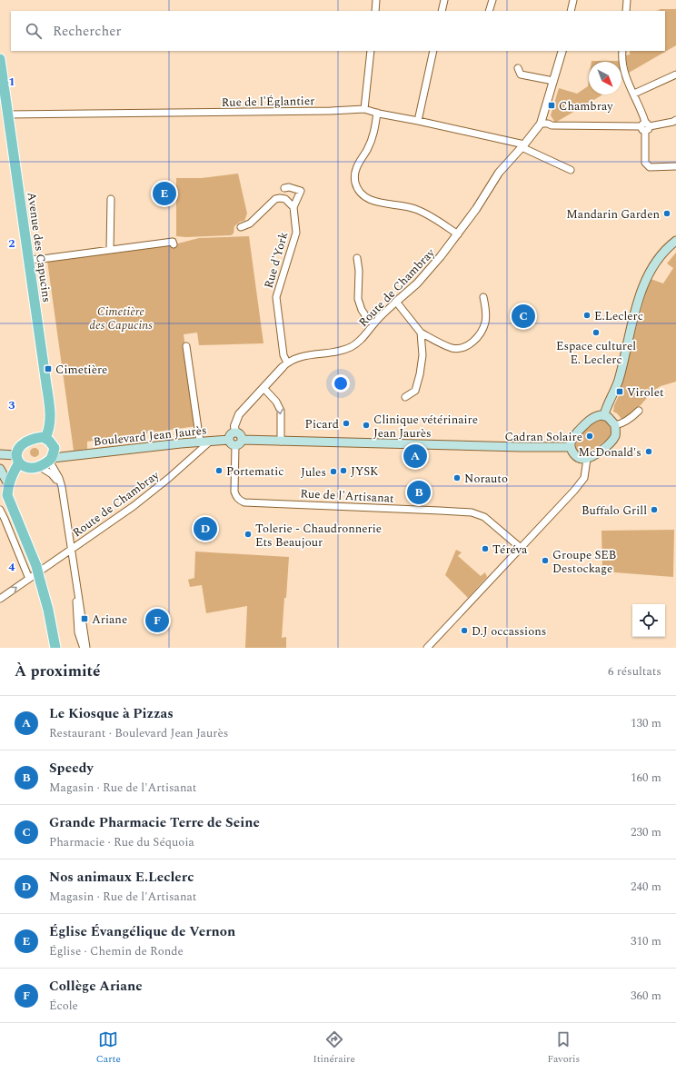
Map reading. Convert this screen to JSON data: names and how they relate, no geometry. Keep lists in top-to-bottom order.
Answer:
{
  "streets": {
    "main road": ["Avenue des Capucins", "Boulevard Jean Jaurès"],
    "street": [
      "Rue de l'Églantier",
      "Rue d'York",
      "Route de Chambray",
      "Rue de l'Artisanat"
    ]
  },
  "crossings": [
    ["Rue de l'Églantier", "Avenue des Capucins"],
    ["Rue de l'Églantier", "Route de Chambray"],
    ["Avenue des Capucins", "Boulevard Jean Jaurès"],
    ["Rue d'York", "Route de Chambray"],
    ["Route de Chambray", "Boulevard Jean Jaurès"],
    ["Route de Chambray", "Rue de l'Artisanat"],
    ["Boulevard Jean Jaurès", "Rue de l'Artisanat"]
  ],
  "parks": ["Cimetière des Capucins"],
  "places": {
    "transit": [
      "Chambray",
      "Cimetière",
      "Virolet",
      "Ariane"
    ],
    "other": [
      "Mandarin Garden",
      "E.Leclerc",
      "Espace culturel E. Leclerc",
      "Picard",
      "Clinique vétérinaire Jean Jaurès",
      "Cadran Solaire",
      "McDonald's",
      "Portematic",
      "JYSK",
      "Jules",
      "Norauto",
      "Buffalo Grill",
      "Tolerie - Chaudronnerie Ets Beaujour",
      "Téréva",
      "Groupe SEB Destockage",
      "D.J occassions"
    ]
  },
  "north": "bottom right",
  "page": {
    "search": "Rechercher",
    "pins": [
      "E",
      "C",
      "A",
      "B",
      "D",
      "F"
    ],
    "heading": ["À proximité", "6 résultats"],
    "list": [
      {
        "mark": "A",
        "name": "Le Kiosque à Pizzas",
        "note": "Restaurant · Boulevard Jean Jaurès",
        "value": "130 m"
      },
      {
        "mark": "B",
        "name": "Speedy",
        "note": "Magasin · Rue de l'Artisanat",
        "value": "160 m"
      },
      {
        "mark": "C",
        "name": "Grande Pharmacie Terre de Seine",
        "note": "Pharmacie · Rue du Séquoia",
        "value": "230 m"
      },
      {
        "mark": "D",
        "name": "Nos animaux E.Leclerc",
        "note": "Magasin · Rue de l'Artisanat",
        "value": "240 m"
      },
      {
        "mark": "E",
        "name": "Église Évangélique de Vernon",
        "note": "Église · Chemin de Ronde",
        "value": "310 m"
      },
      {
        "mark": "F",
        "name": "Collège Ariane",
        "note": "École",
        "value": "360 m"
      }
    ],
    "nav": ["Carte", "Itinéraire", "Favoris"]
  },
  "grid": {
    "rows": [
      "1",
      "2",
      "3",
      "4"
    ]
  }
}
